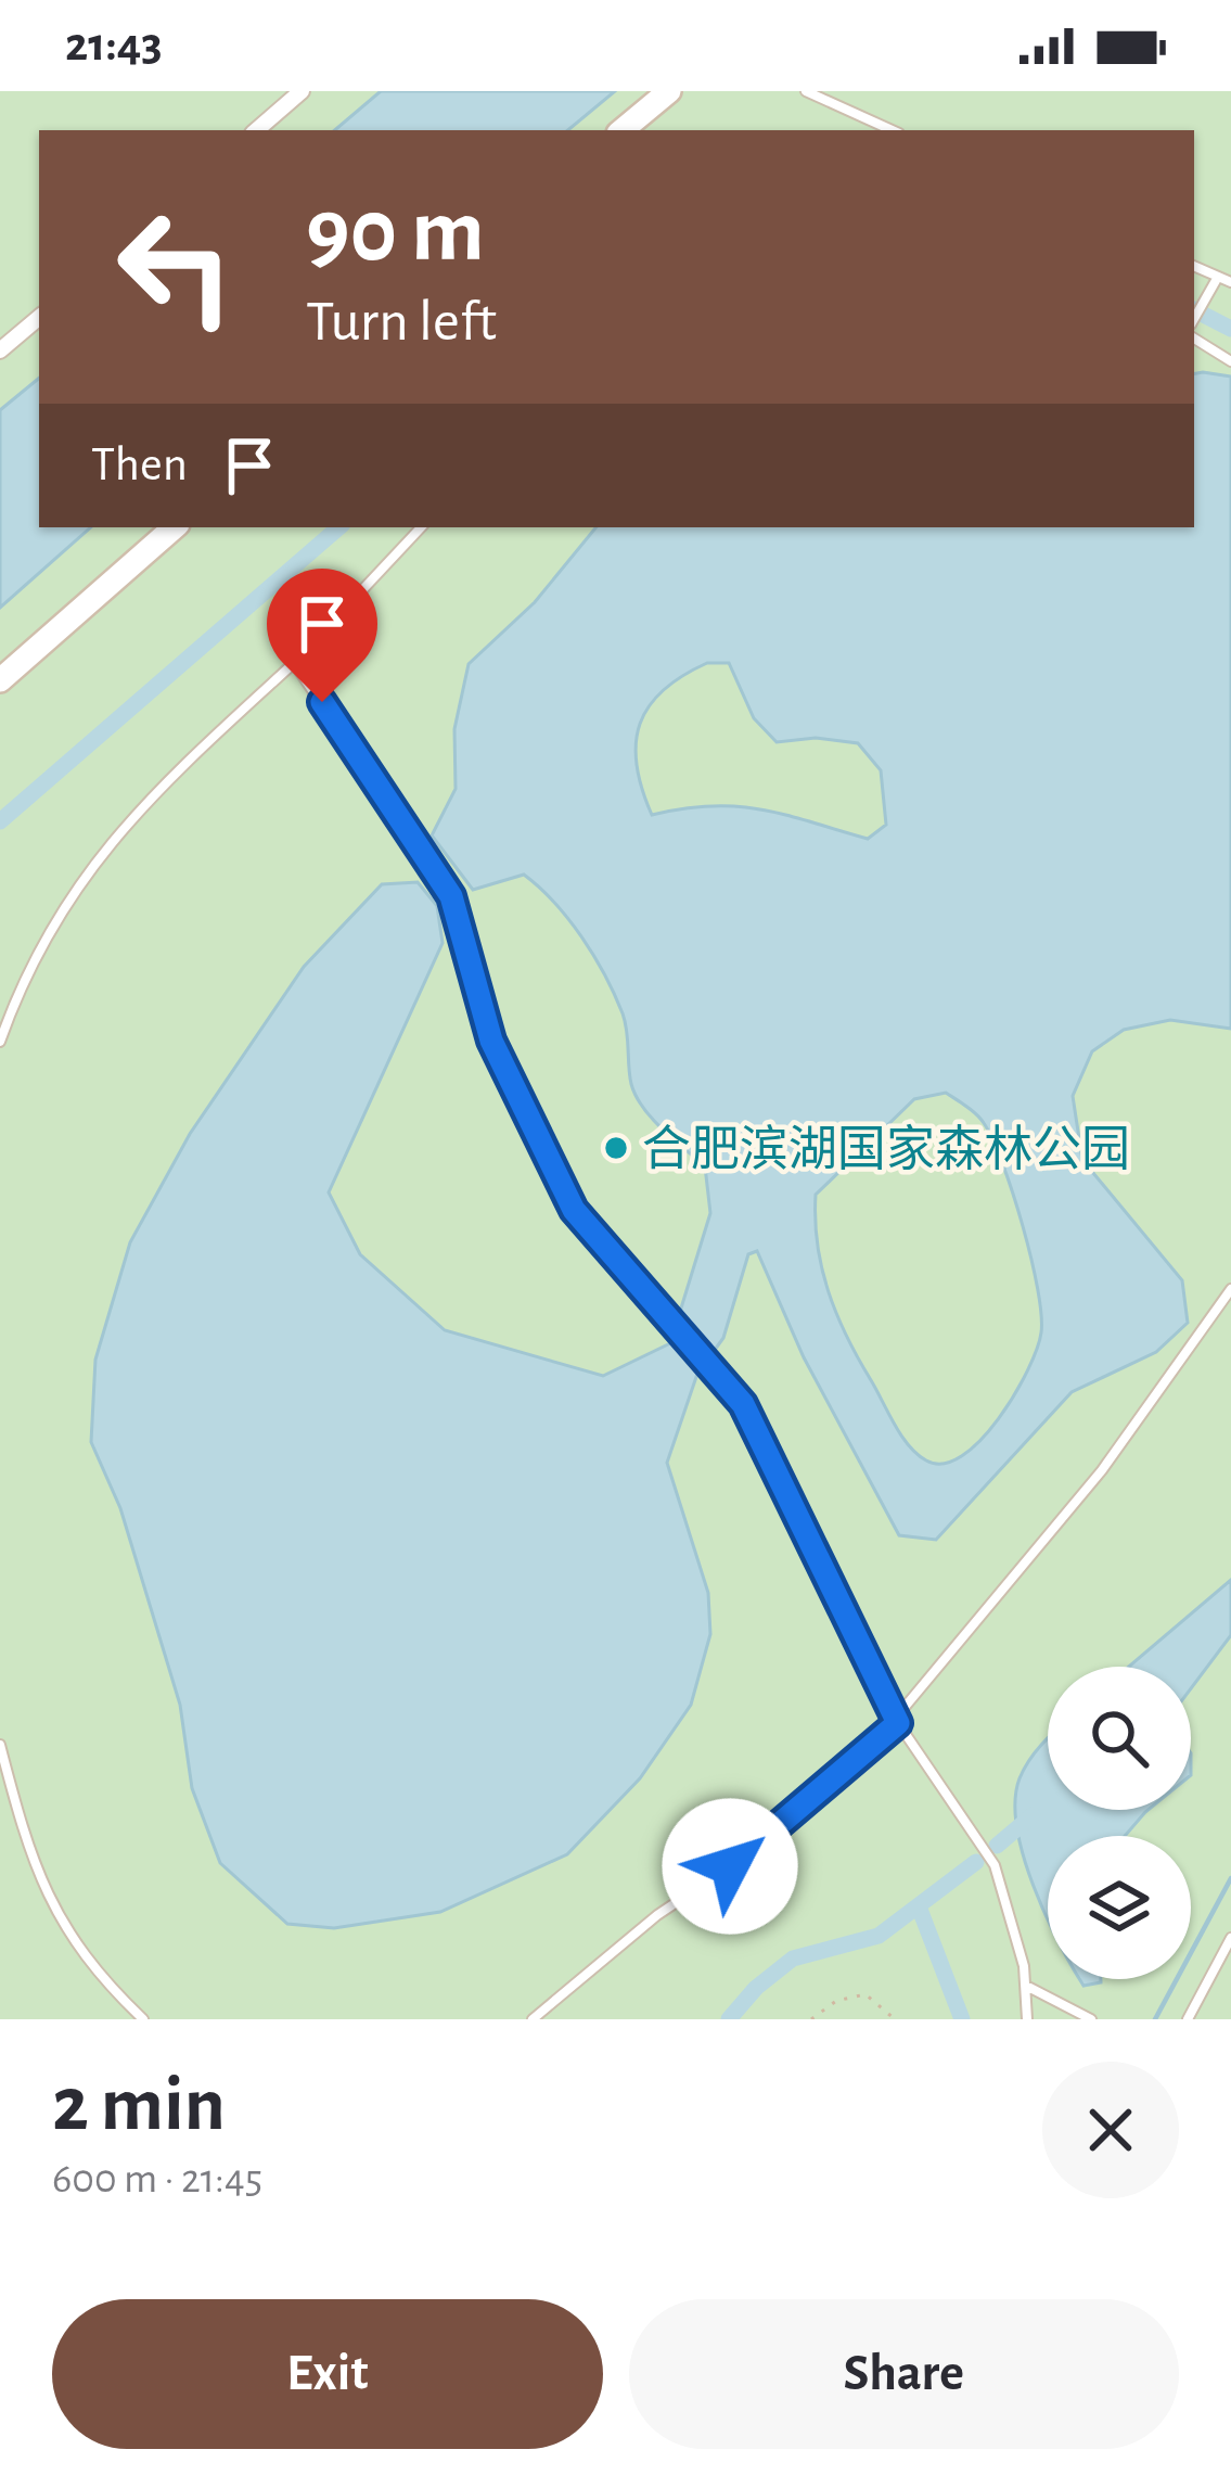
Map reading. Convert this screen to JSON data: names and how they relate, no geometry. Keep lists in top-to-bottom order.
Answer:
{
  "places": ["合肥滨湖国家森林公园"],
  "page": {
    "status": "21:43",
    "turn": ["90 m", "Turn left"],
    "then": "Then",
    "heading": ["2 min", "600 m · 21:45"],
    "buttons": ["Exit", "Share"]
  }
}
